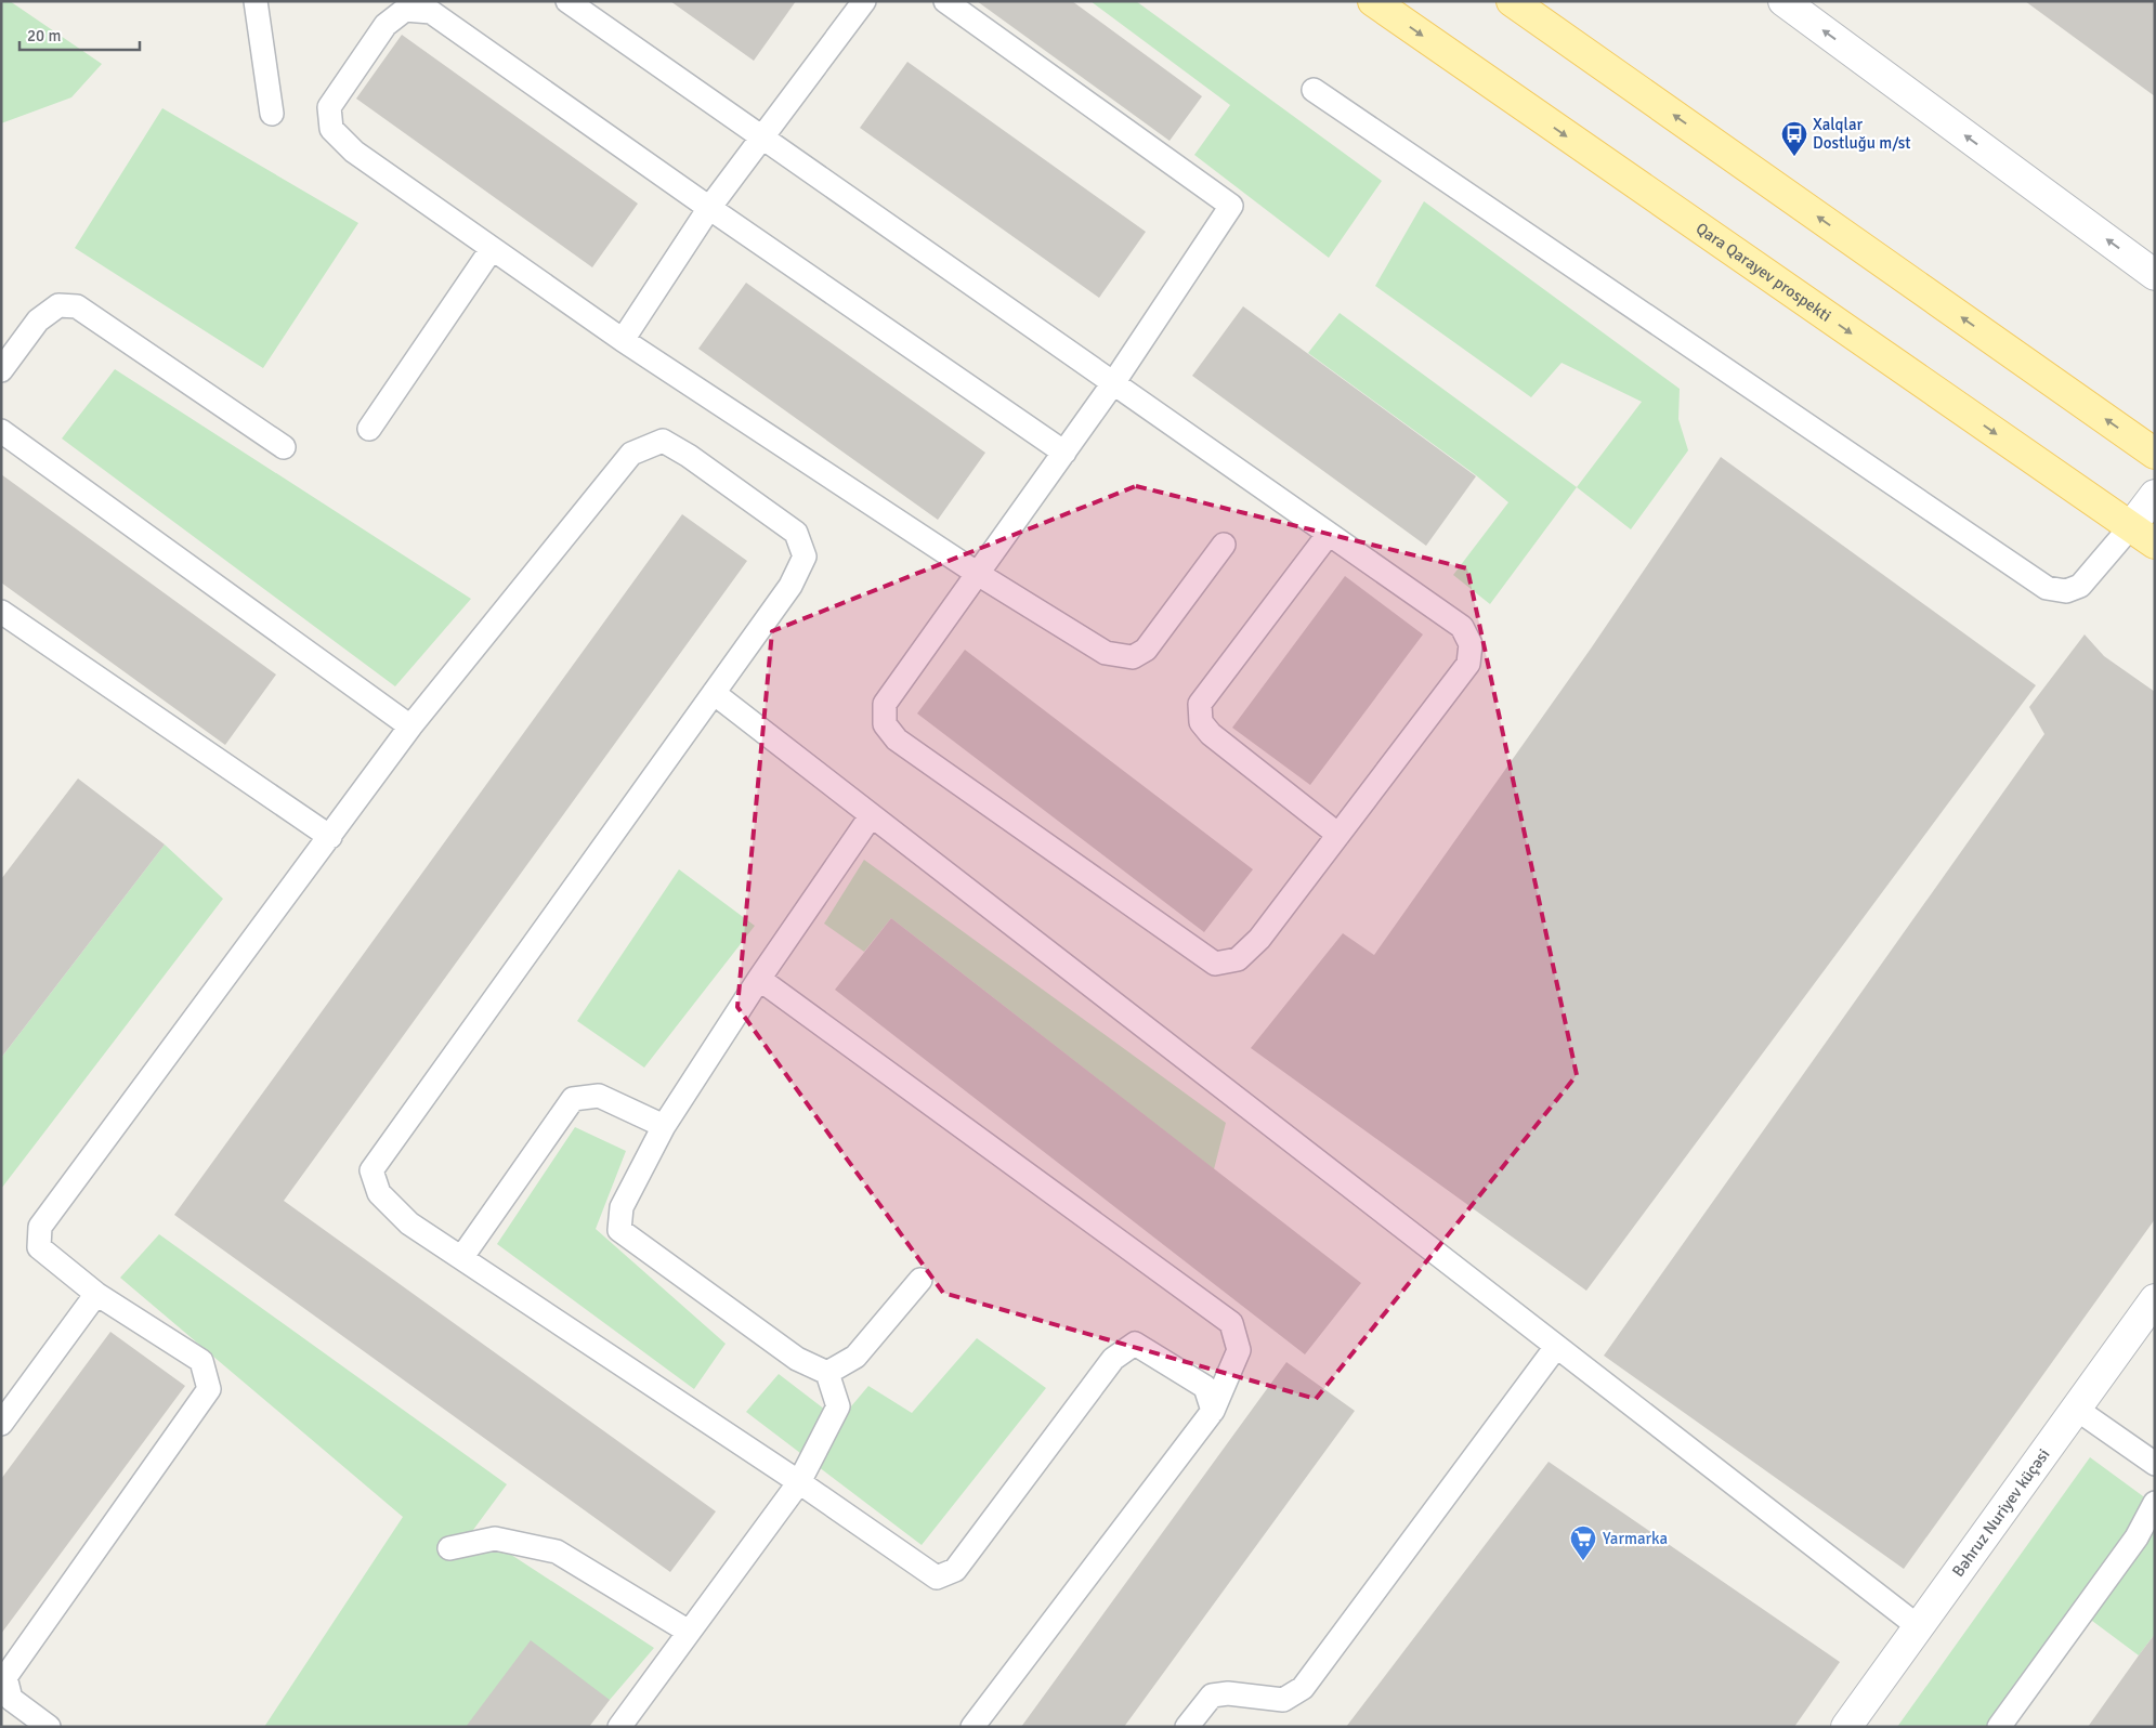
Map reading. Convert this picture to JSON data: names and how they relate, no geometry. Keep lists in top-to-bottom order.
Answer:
{
  "streets": {
    "main road": ["Qara Qarayev prospekti"],
    "street": ["Bəhruz Nuriyev küçəsi"]
  },
  "places": {
    "bus stop": ["Xalqlar Dostluğu m/st"],
    "supermarket": ["Yarmarka"]
  },
  "scale_bar": "20 m"
}
